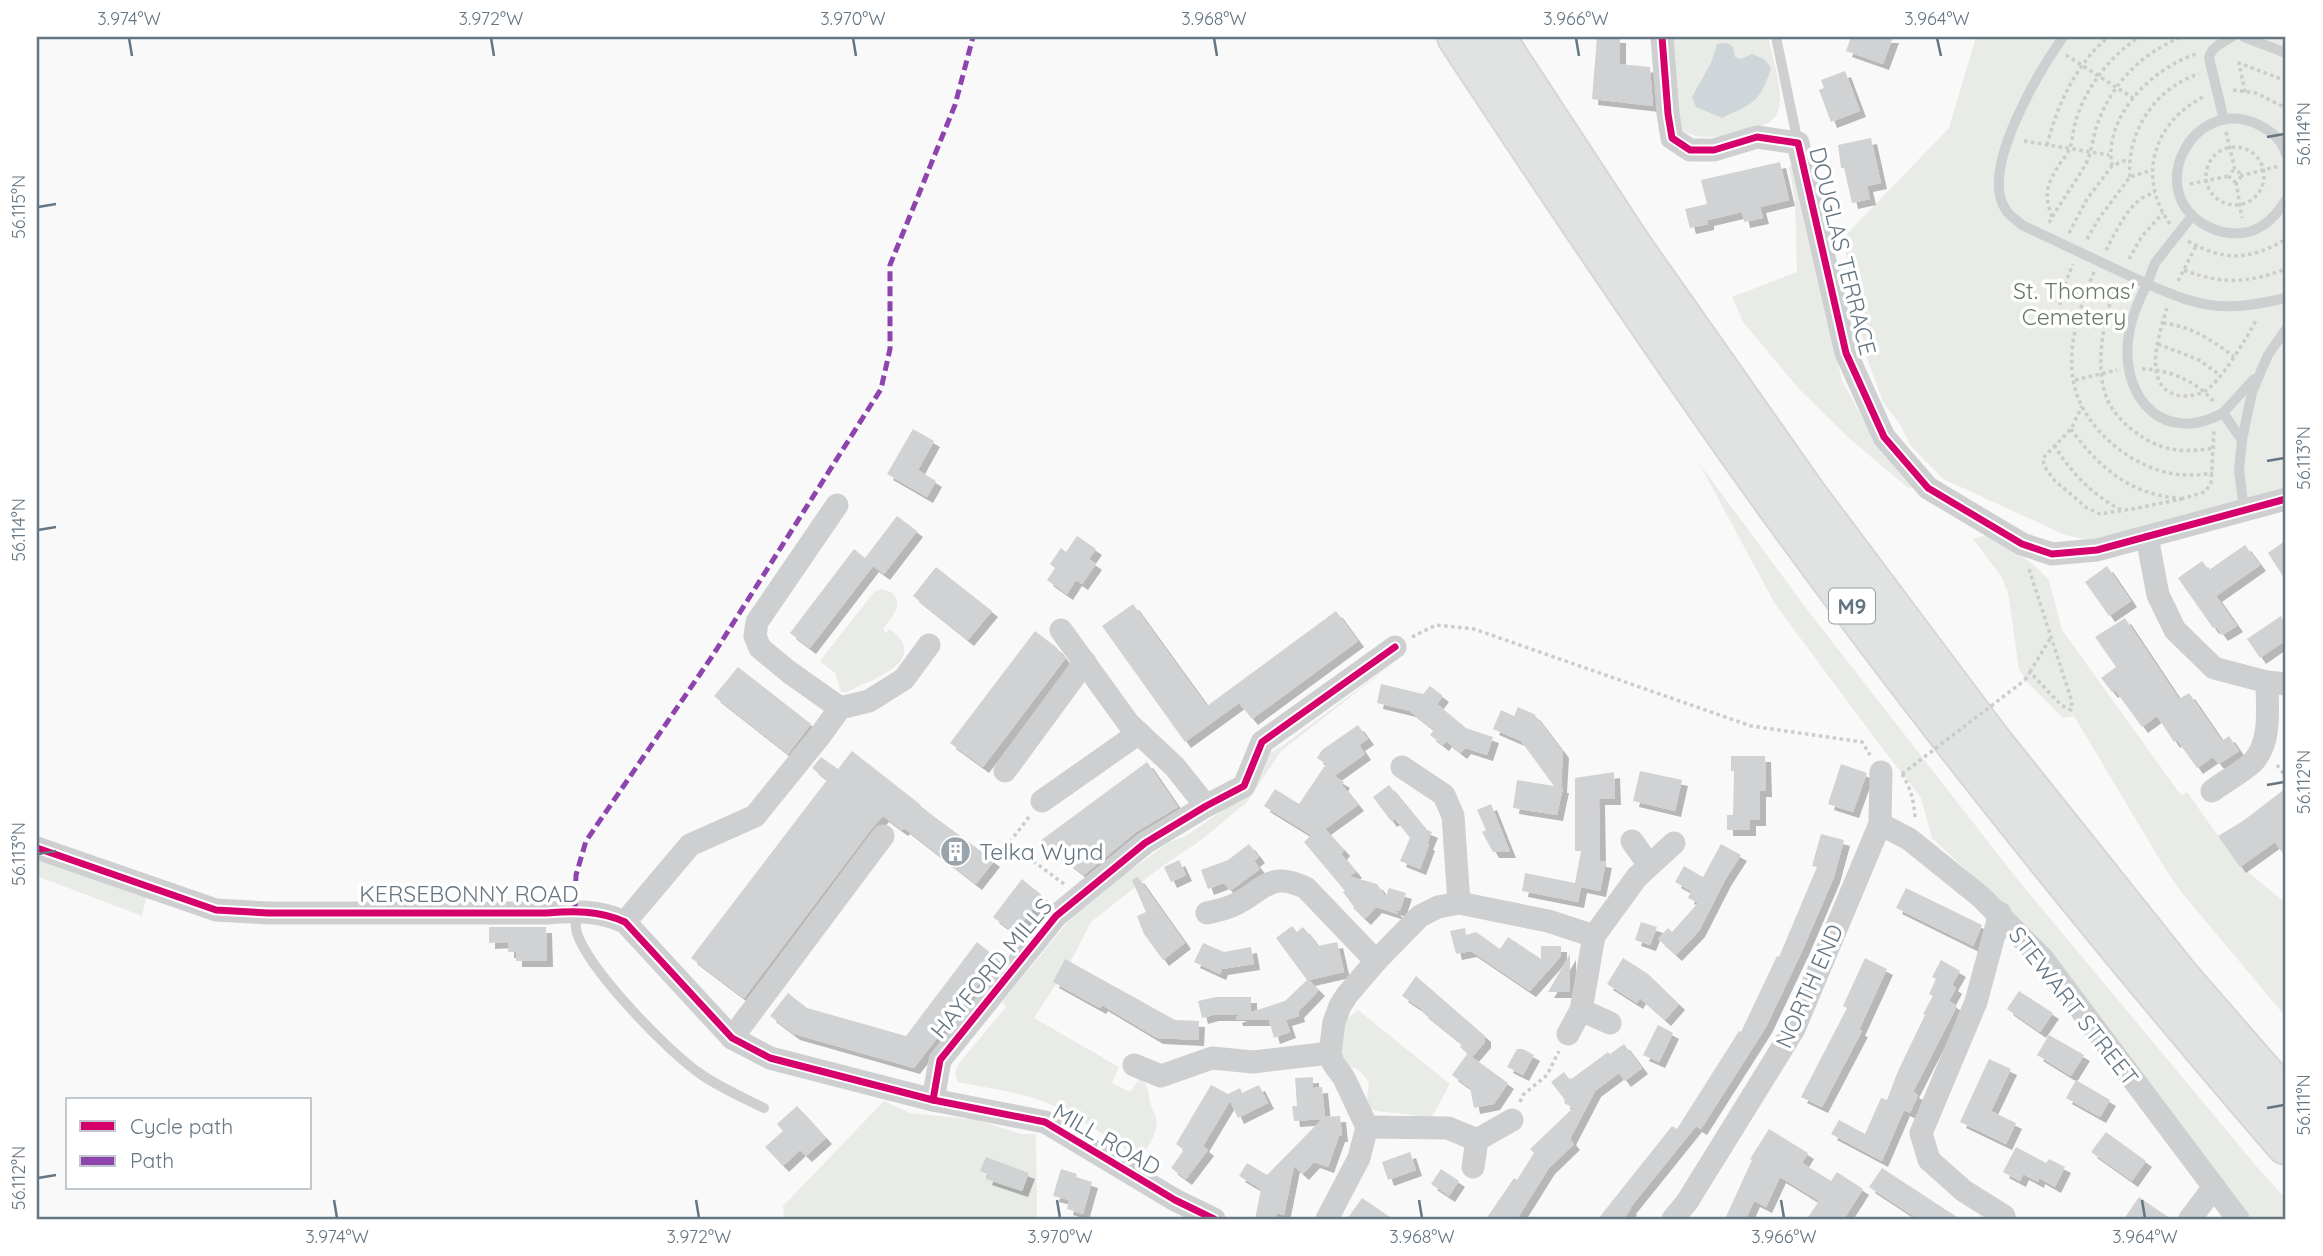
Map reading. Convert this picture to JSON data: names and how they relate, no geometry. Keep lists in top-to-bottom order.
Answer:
{
  "streets": {
    "highway": ["M9"],
    "street": [
      "DOUGLAS TERRACE",
      "KERSEBONNY ROAD",
      "HAYFORD MILLS",
      "NORTH END",
      "STEWART STREET",
      "MILL ROAD"
    ]
  },
  "crossings": [
    ["HAYFORD MILLS", "MILL ROAD"],
    ["NORTH END", "STEWART STREET"]
  ],
  "parks": ["St. Thomas' Cemetery"],
  "places": {
    "building": ["Telka Wynd"]
  },
  "legend": ["Cycle path", "Path"],
  "coordinates": [
    "3.974°W",
    "3.972°W",
    "3.970°W",
    "3.968°W",
    "3.966°W",
    "3.964°W",
    "56.114°N",
    "56.115°N",
    "56.113°N",
    "56.112°N",
    "56.111°N"
  ]
}
